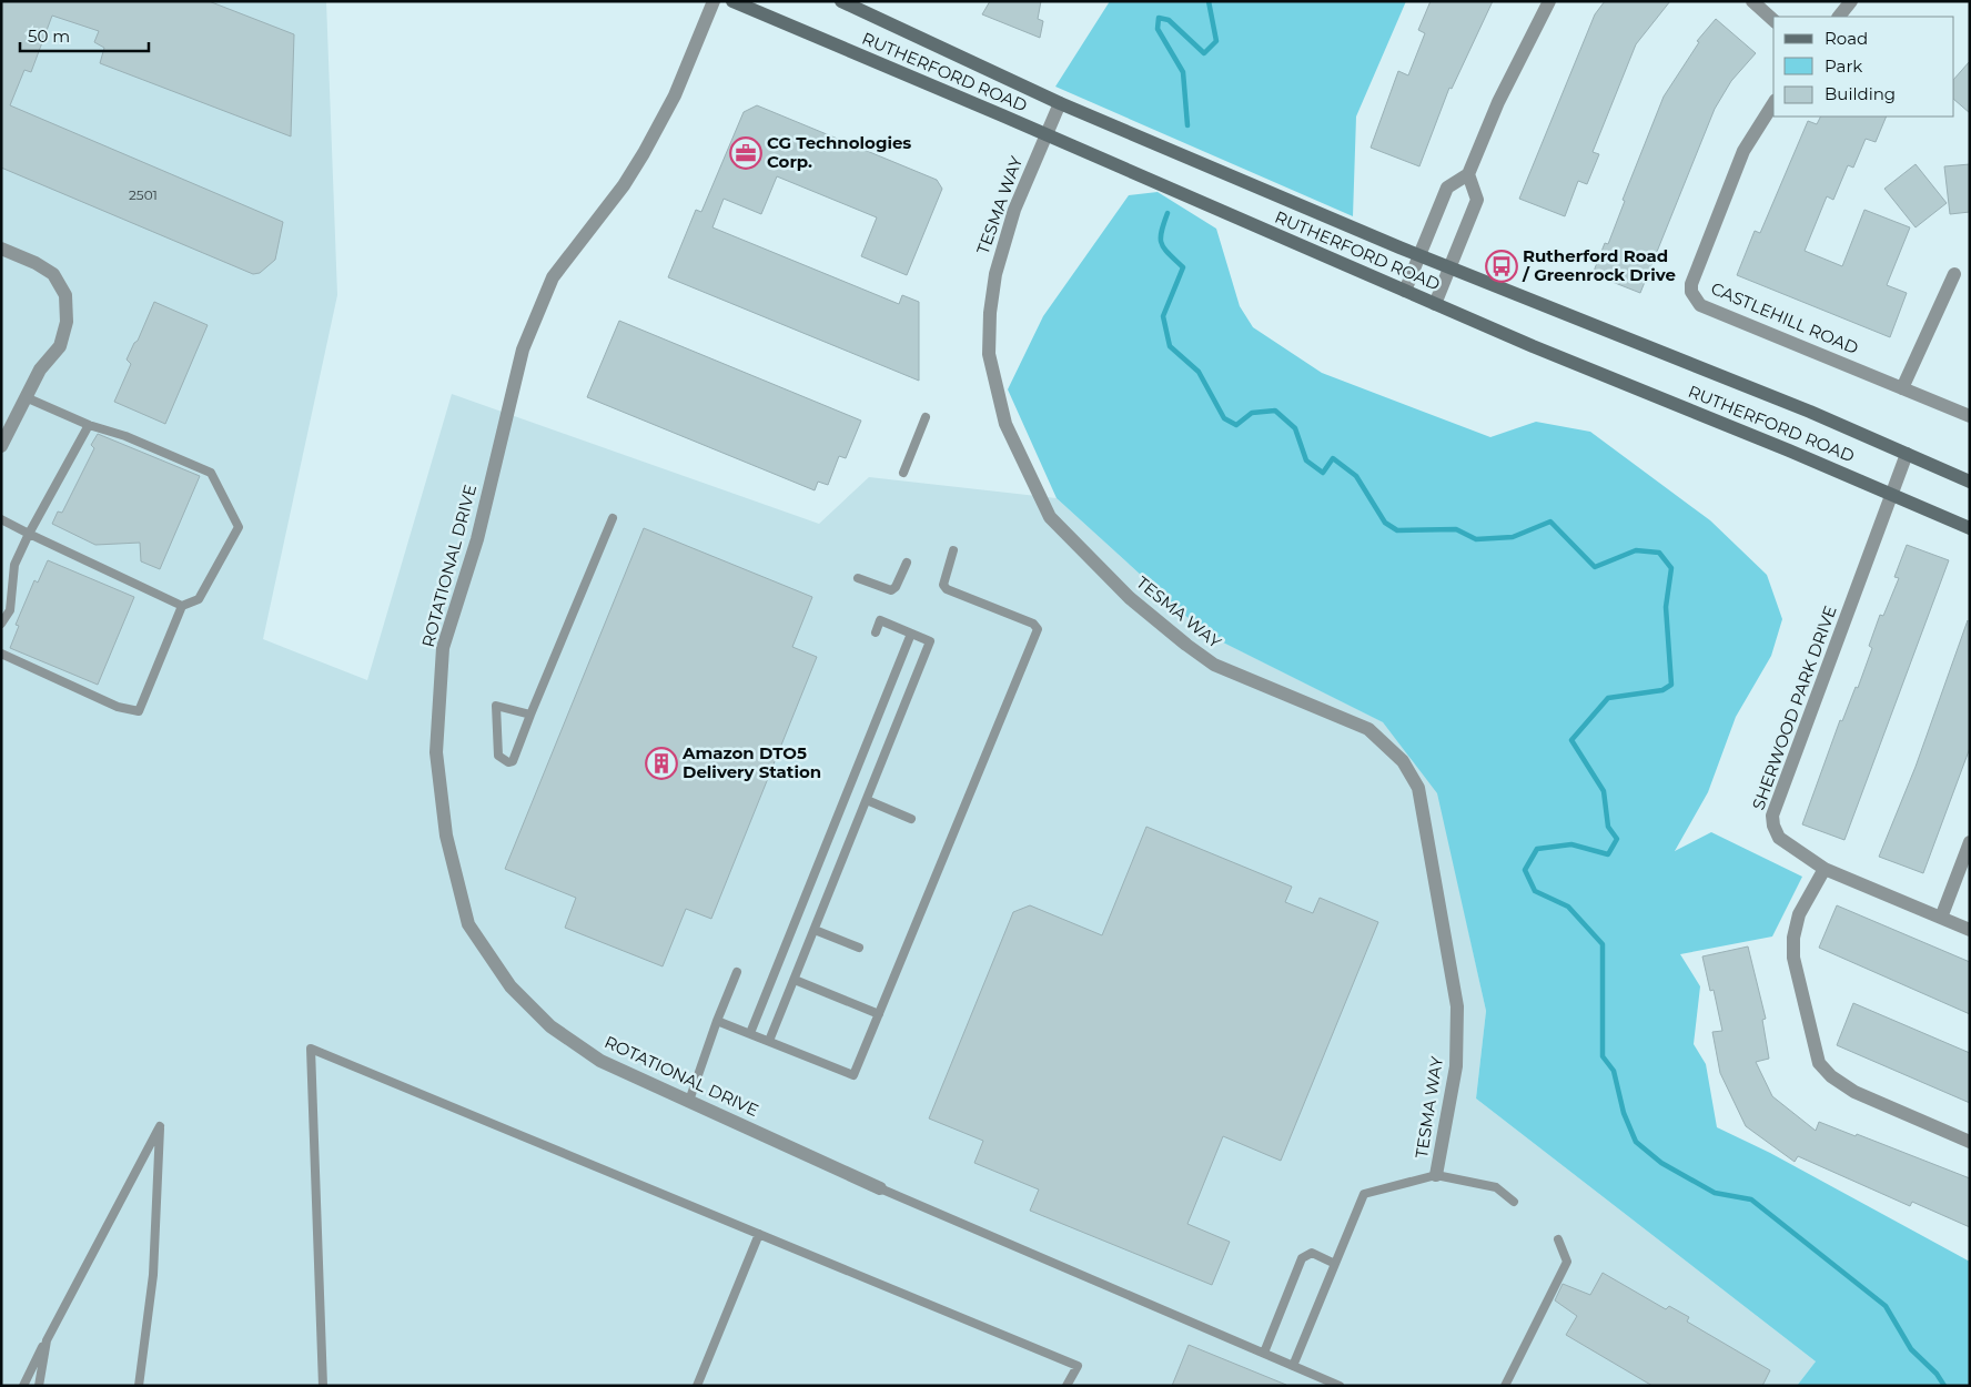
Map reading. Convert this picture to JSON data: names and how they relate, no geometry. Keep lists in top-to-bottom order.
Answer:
{
  "streets": {
    "main road": ["RUTHERFORD ROAD"],
    "street": [
      "TESMA WAY",
      "CASTLEHILL ROAD",
      "ROTATIONAL DRIVE",
      "SHERWOOD PARK DRIVE"
    ]
  },
  "crossings": [
    ["RUTHERFORD ROAD", "TESMA WAY"],
    ["RUTHERFORD ROAD", "SHERWOOD PARK DRIVE"]
  ],
  "places": {
    "office": ["CG Technologies Corp."],
    "bus stop": ["Rutherford Road / Greenrock Drive"],
    "building": ["Amazon DTO5 Delivery Station"]
  },
  "house_numbers": ["2501"],
  "legend": ["Road", "Park", "Building"],
  "scale_bar": "50 m"
}
